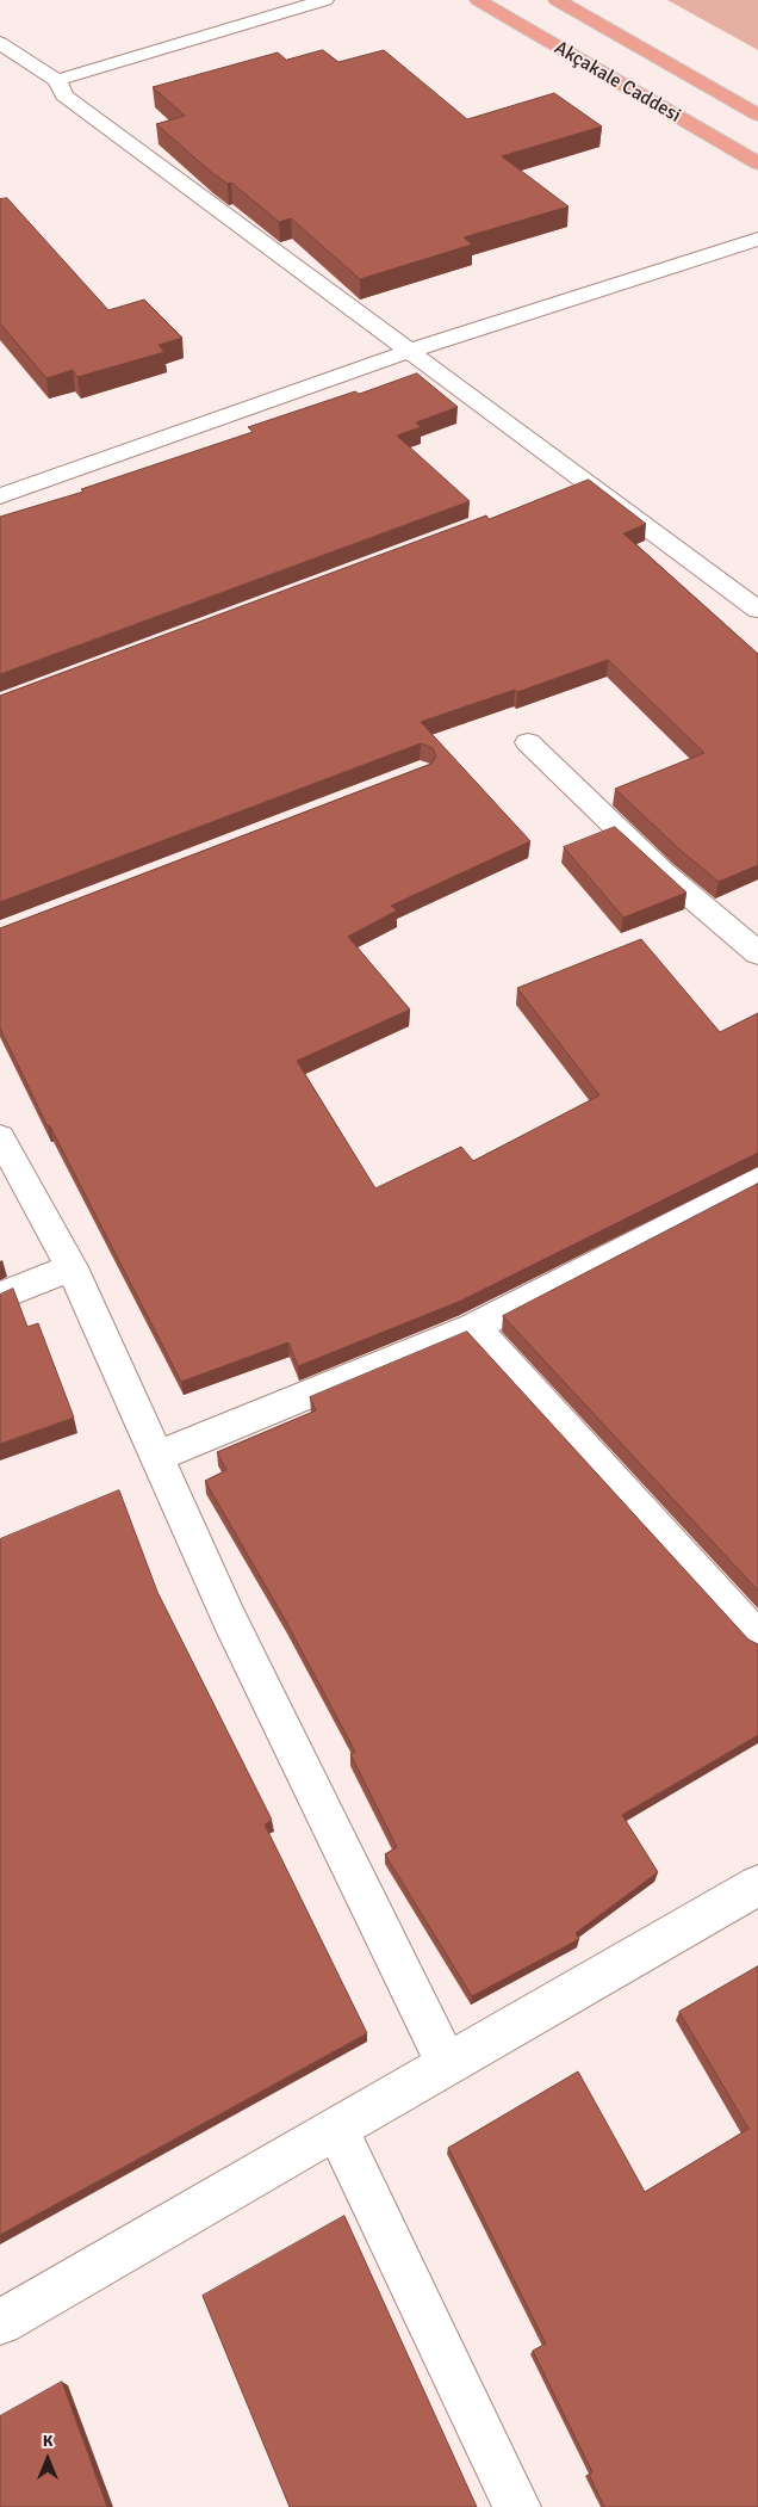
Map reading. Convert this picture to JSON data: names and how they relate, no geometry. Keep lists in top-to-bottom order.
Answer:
{
  "streets": {
    "main road": ["Akçakale Caddesi"]
  },
  "north": "top"
}
